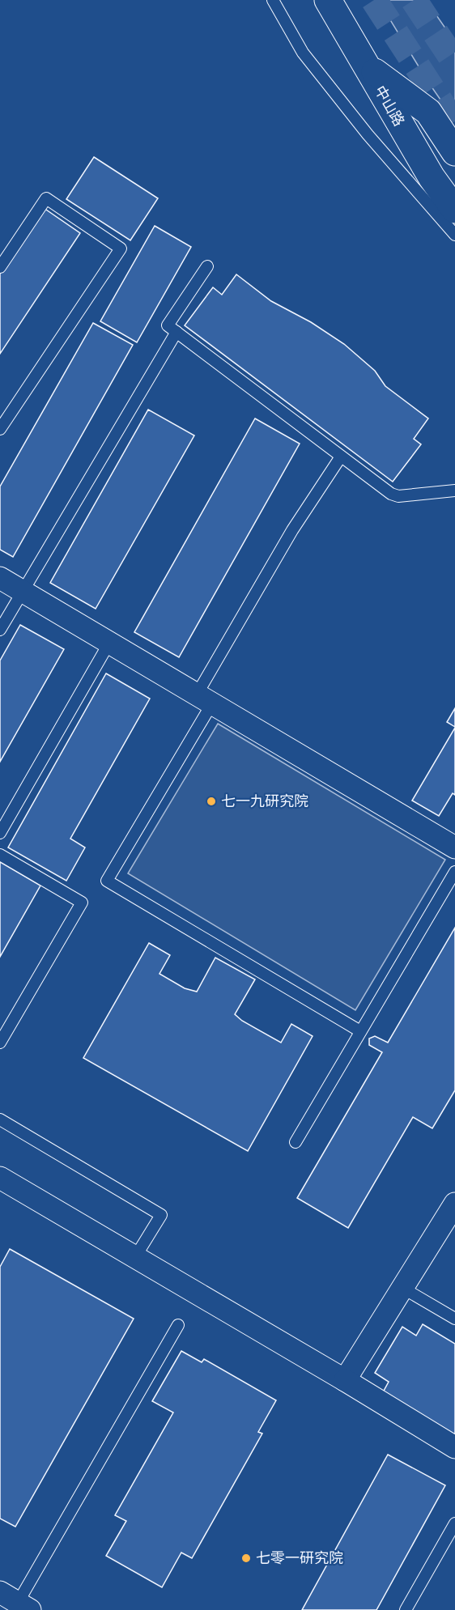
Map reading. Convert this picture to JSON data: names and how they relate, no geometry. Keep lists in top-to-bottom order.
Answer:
{
  "streets": {
    "main road": ["中山路"]
  },
  "places": ["七一九研究院", "七零一研究院"]
}
